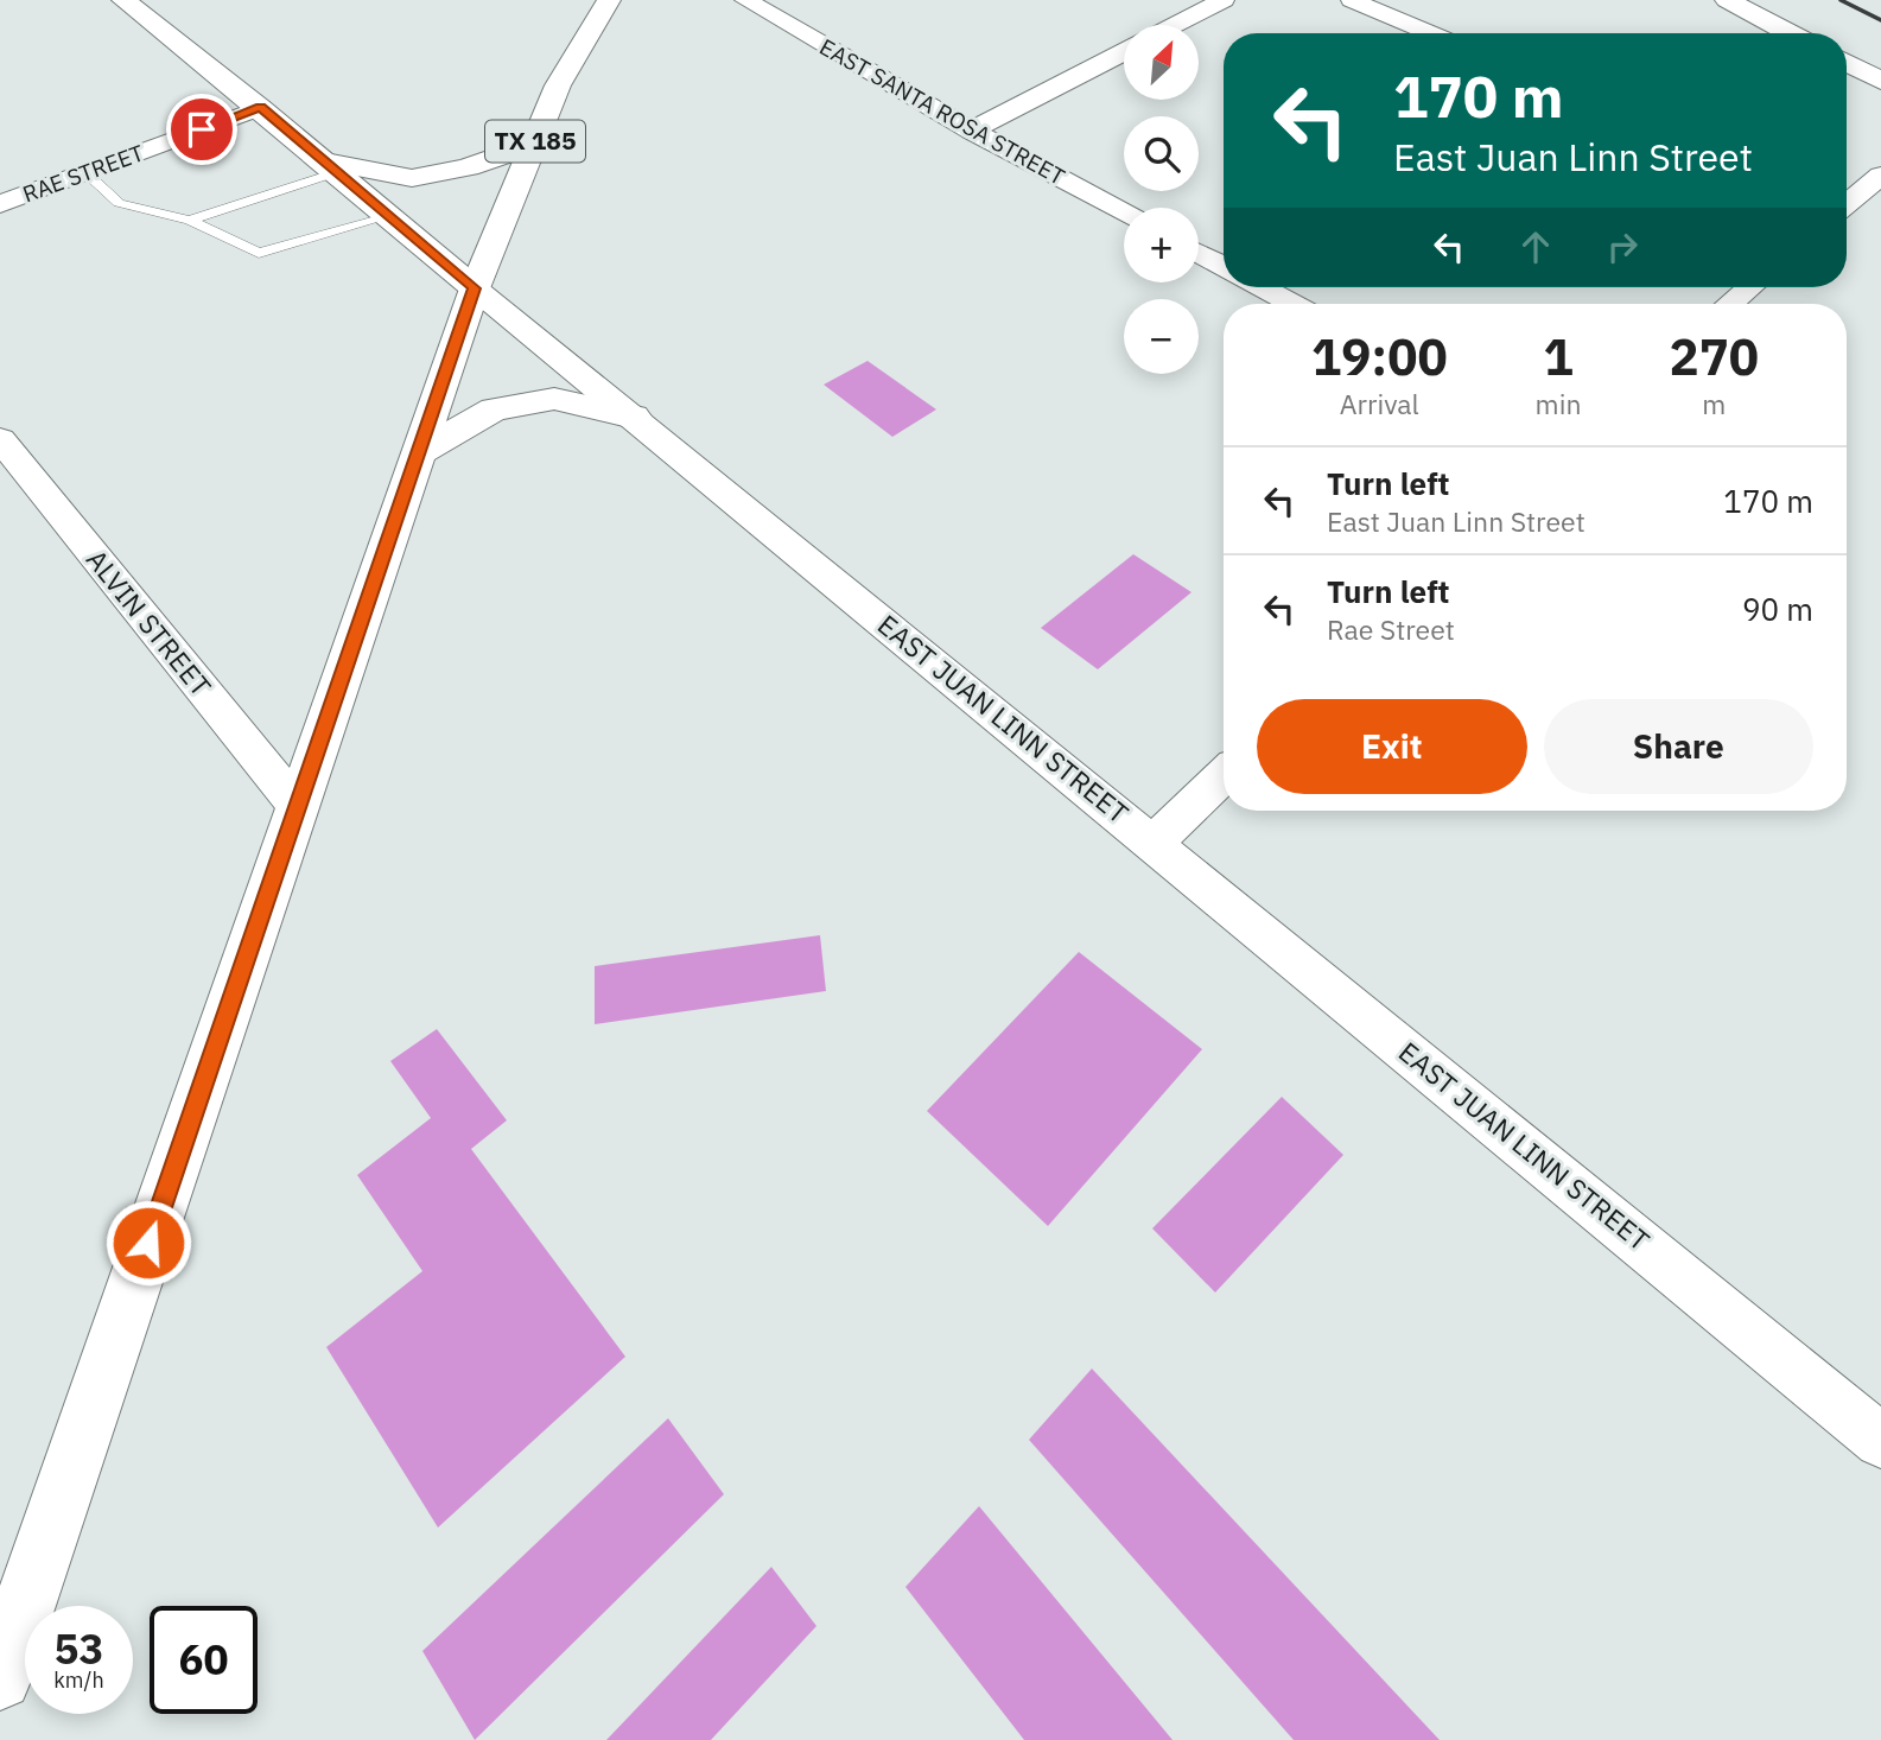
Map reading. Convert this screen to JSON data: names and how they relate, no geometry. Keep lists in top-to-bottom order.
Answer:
{
  "streets": {
    "main road": ["TX 185", "EAST JUAN LINN STREET"],
    "street": ["EAST SANTA ROSA STREET", "RAE STREET", "ALVIN STREET"]
  },
  "crossings": [
    ["TX 185", "ALVIN STREET"],
    ["TX 185", "EAST JUAN LINN STREET"],
    ["RAE STREET", "EAST JUAN LINN STREET"]
  ],
  "north": "top right",
  "page": {
    "map_buttons": ["+", "−"],
    "turn": ["170 m", "East Juan Linn Street"],
    "eta": [
      "19:00",
      "Arrival",
      "1",
      "min",
      "270",
      "m"
    ],
    "list": [
      {
        "name": "Turn left",
        "note": "East Juan Linn Street",
        "value": "170 m"
      },
      {
        "name": "Turn left",
        "note": "Rae Street",
        "value": "90 m"
      }
    ],
    "buttons": ["Exit", "Share"],
    "speed": "53 km/h",
    "limit": "60"
  }
}
